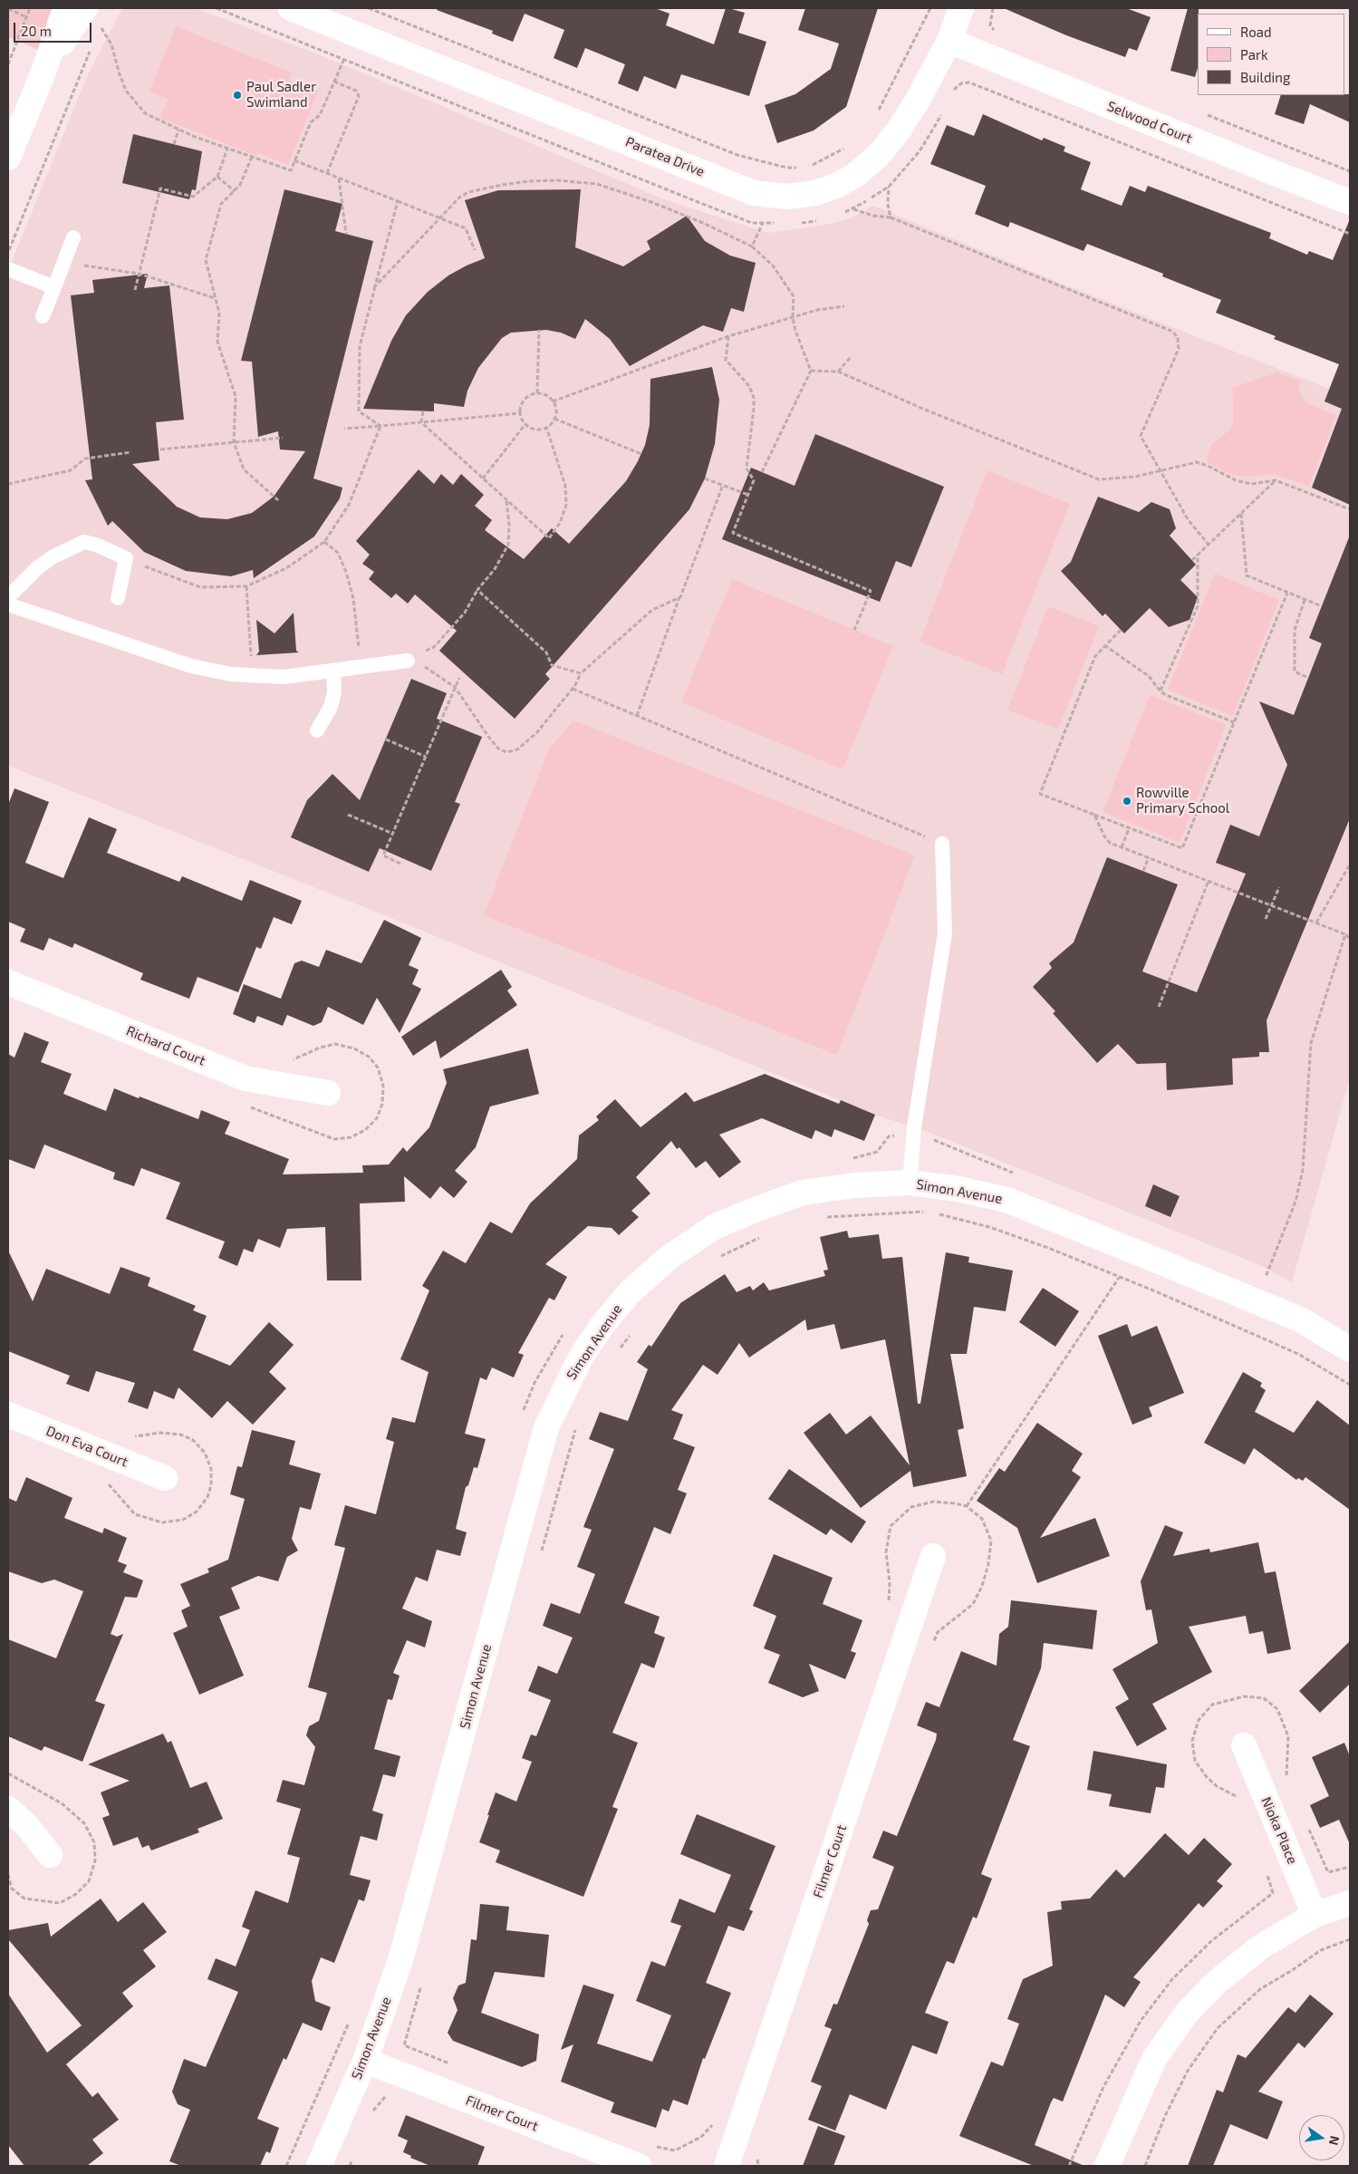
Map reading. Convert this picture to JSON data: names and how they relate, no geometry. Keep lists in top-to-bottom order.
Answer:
{
  "streets": {
    "street": [
      "Selwood Court",
      "Paratea Drive",
      "Richard Court",
      "Simon Avenue",
      "Don Eva Court",
      "Nioka Place",
      "Filmer Court"
    ]
  },
  "crossings": [
    ["Selwood Court", "Paratea Drive"],
    ["Simon Avenue", "Filmer Court"]
  ],
  "places": ["Paul Sadler Swimland", "Rowville Primary School"],
  "legend": ["Road", "Park", "Building"],
  "scale_bar": "20 m",
  "north": "right"
}
